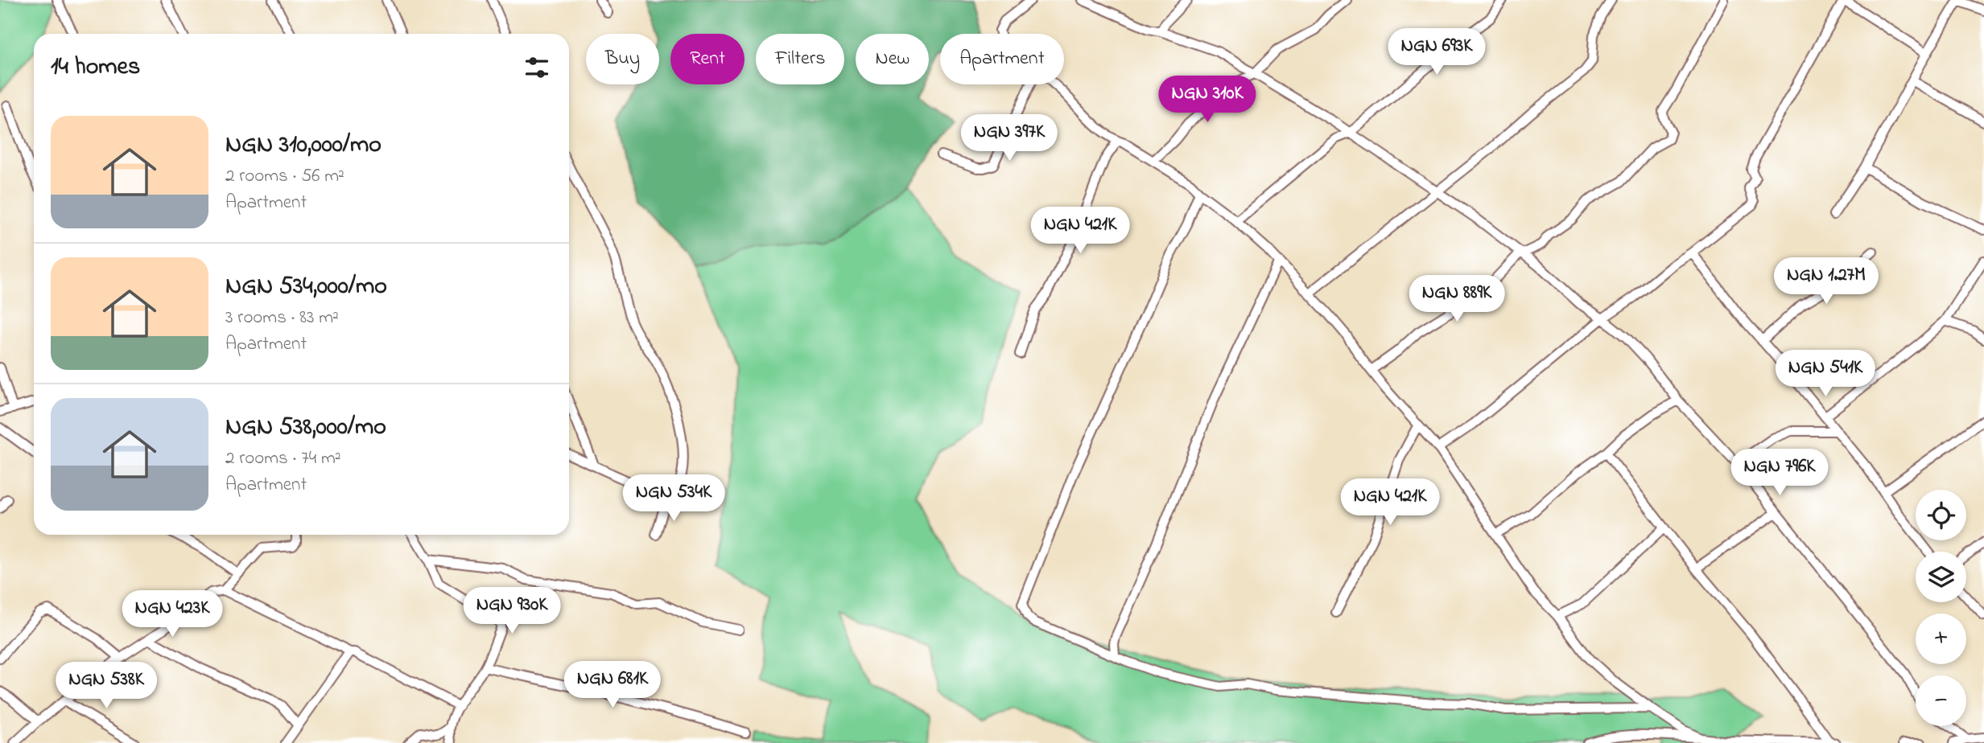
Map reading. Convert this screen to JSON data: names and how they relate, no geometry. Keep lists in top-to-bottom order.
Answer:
{
  "page": {
    "price": [
      "NGN 693K",
      "NGN 310K",
      "NGN 397K",
      "NGN 421K",
      "NGN 1.27M",
      "NGN 889K",
      "NGN 541K",
      "NGN 796K",
      "NGN 534K",
      "NGN 421K",
      "NGN 930K",
      "NGN 423K",
      "NGN 681K",
      "NGN 538K"
    ],
    "chip": [
      "Buy",
      "Rent",
      "Filters",
      "New",
      "Apartment"
    ],
    "heading": "14 homes",
    "list": [
      {
        "name": "NGN 310,000/mo",
        "note": "2 rooms · 56 m² · Apartment"
      },
      {
        "name": "NGN 534,000/mo",
        "note": "3 rooms · 83 m² · Apartment"
      },
      {
        "name": "NGN 538,000/mo",
        "note": "2 rooms · 74 m² · Apartment"
      }
    ],
    "map_buttons": ["+", "−"]
  }
}
